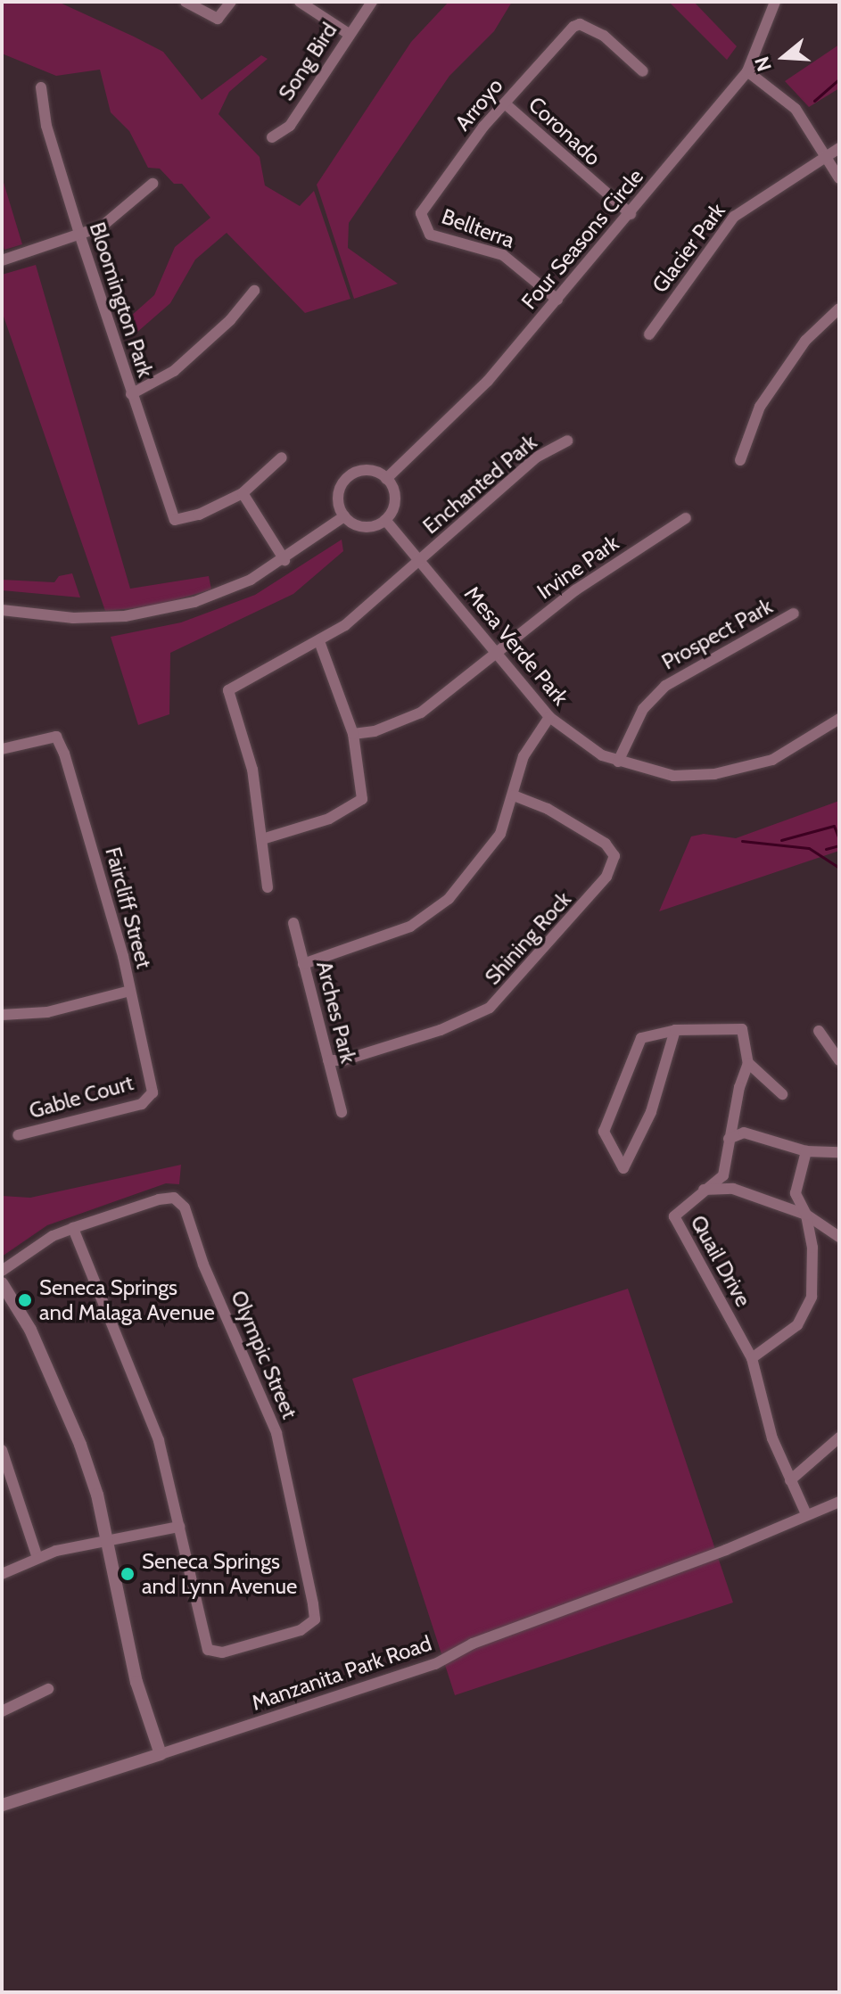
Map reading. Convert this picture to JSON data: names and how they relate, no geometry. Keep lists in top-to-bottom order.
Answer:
{
  "streets": {
    "street": [
      "Song Bird",
      "Arroyo",
      "Coronado",
      "Bellterra",
      "Four Seasons Circle",
      "Glacier Park",
      "Bloomington Park",
      "Enchanted Park",
      "Irvine Park",
      "Prospect Park",
      "Mesa Verde Park",
      "Faircliff Street",
      "Shining Rock",
      "Arches Park",
      "Gable Court",
      "Quail Drive",
      "Olympic Street",
      "Manzanita Park Road"
    ]
  },
  "crossings": [
    ["Arroyo", "Coronado"],
    ["Arroyo", "Bellterra"],
    ["Coronado", "Four Seasons Circle"],
    ["Bellterra", "Four Seasons Circle"],
    ["Four Seasons Circle", "Mesa Verde Park"],
    ["Enchanted Park", "Mesa Verde Park"],
    ["Irvine Park", "Mesa Verde Park"],
    ["Prospect Park", "Mesa Verde Park"],
    ["Faircliff Street", "Gable Court"],
    ["Shining Rock", "Arches Park"]
  ],
  "places": ["Seneca Springs and Malaga Avenue", "Seneca Springs and Lynn Avenue"],
  "north": "left"
}
